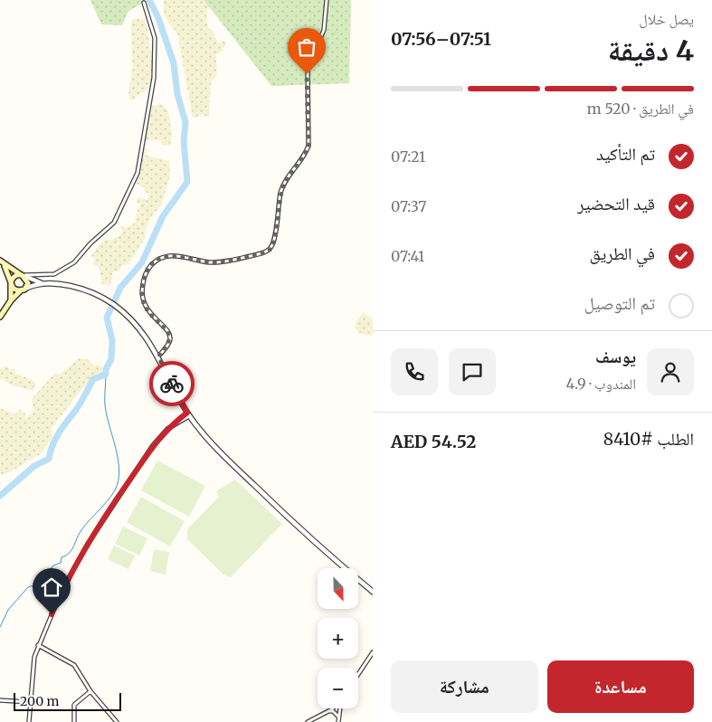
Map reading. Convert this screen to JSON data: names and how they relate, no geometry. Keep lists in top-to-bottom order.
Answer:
{
  "scale_bar": "200 m",
  "north": "bottom",
  "page": {
    "heading": ["4 دقيقة", "يصل خلال", "07:51–07:56"],
    "panel": [
      "يوسف",
      "المندوب · 4.9",
      "الطلب #8410",
      "AED 54.52"
    ],
    "bar": "في الطريق · 520 m",
    "list": [
      ["تم التأكيد", "07:21"],
      ["قيد التحضير", "07:37"],
      ["في الطريق", "07:41"],
      "تم التوصيل"
    ],
    "map_buttons": ["+", "−"],
    "buttons": ["مساعدة", "مشاركة"],
    "scale": "200 m"
  }
}
